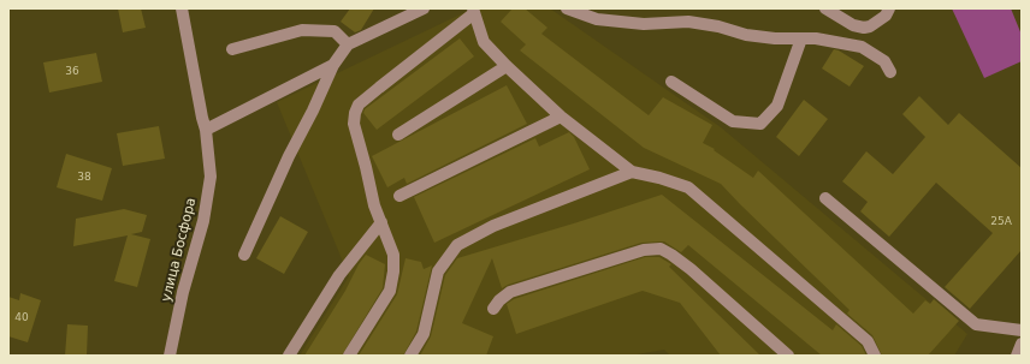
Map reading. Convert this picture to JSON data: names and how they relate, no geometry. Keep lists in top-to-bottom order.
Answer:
{
  "streets": {
    "street": ["улица Босфора"]
  },
  "house_numbers": [
    "36",
    "38",
    "25А",
    "40"
  ]
}
